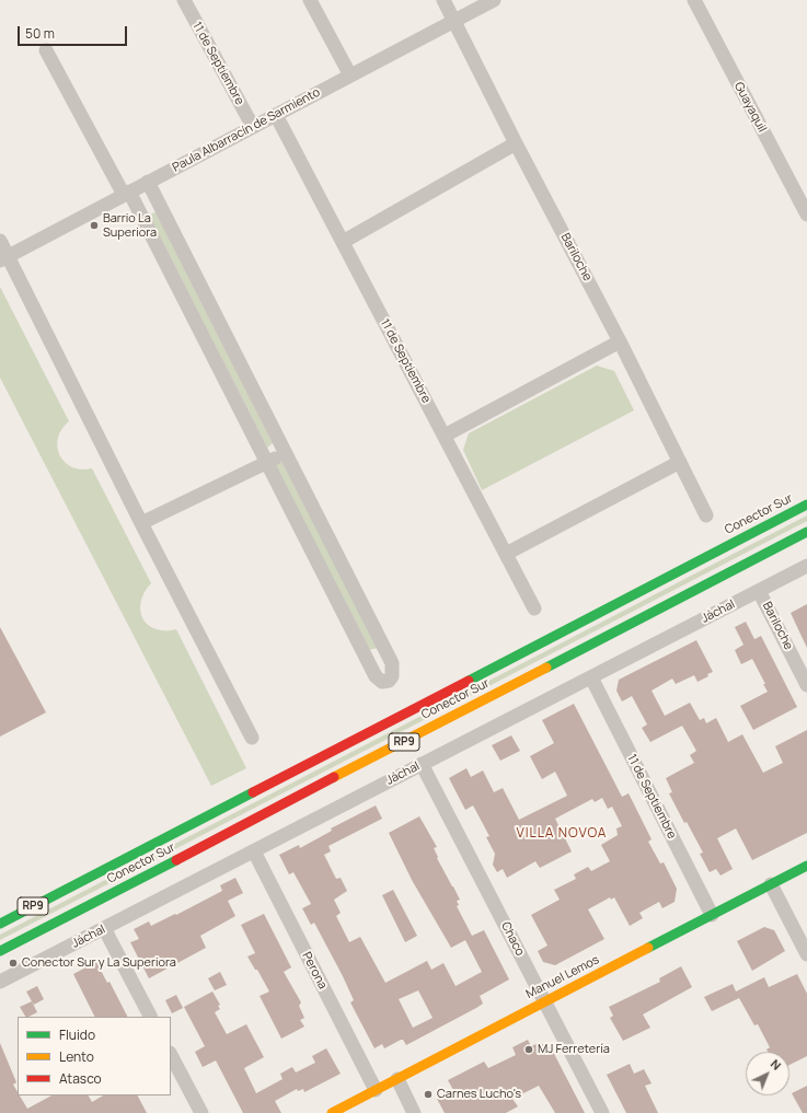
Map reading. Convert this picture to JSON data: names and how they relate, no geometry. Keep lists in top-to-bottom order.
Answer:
{
  "streets": {
    "main road": ["Conector Sur", "RP9", "Manuel Lemos"],
    "street": [
      "11 de Septiembre",
      "Guayaquil",
      "Paula Albarracín de Sarmiento",
      "Bariloche",
      "Jáchal",
      "Chaco",
      "Perona"
    ]
  },
  "crossings": [
    ["11 de Septiembre", "Paula Albarracín de Sarmiento"],
    ["11 de Septiembre", "Jáchal"],
    ["11 de Septiembre", "Manuel Lemos"],
    ["Paula Albarracín de Sarmiento", "Bariloche"],
    ["Bariloche", "Jáchal"],
    ["Jáchal", "Chaco"],
    ["Jáchal", "Perona"],
    ["Chaco", "Manuel Lemos"],
    ["Perona", "Manuel Lemos"]
  ],
  "districts": ["VILLA NOVOA"],
  "places": [
    "Barrio La Superiora",
    "Conector Sur y La Superiora",
    "MJ Ferretería",
    "Carnes Lucho's"
  ],
  "legend": ["Fluido", "Lento", "Atasco"],
  "scale_bar": "50 m",
  "north": "top right"
}
